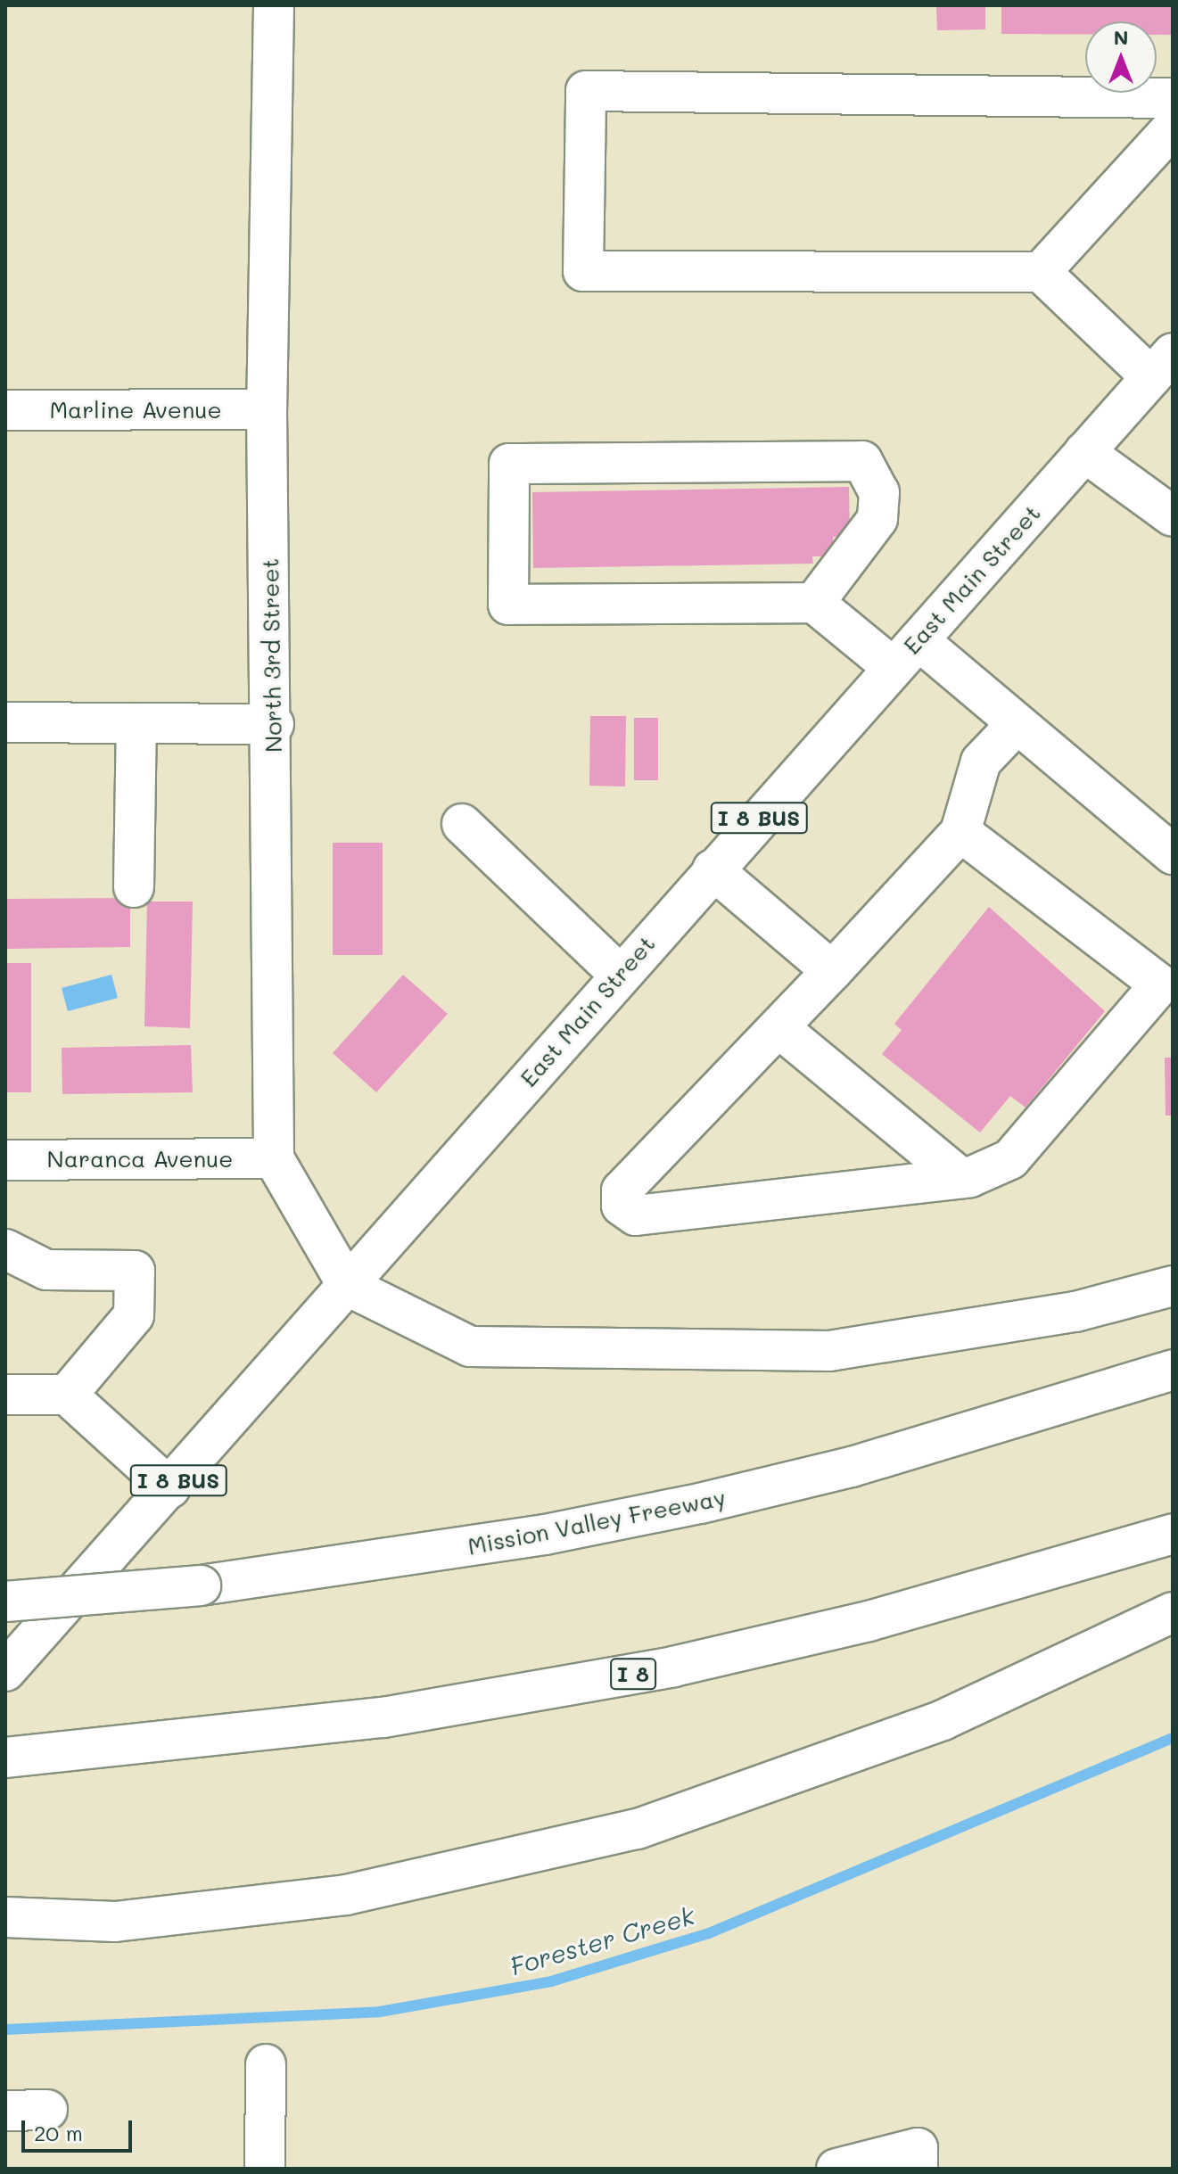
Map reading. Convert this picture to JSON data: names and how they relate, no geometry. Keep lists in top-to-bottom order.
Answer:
{
  "streets": {
    "main road": [
      "Marline Avenue",
      "East Main Street",
      "North 3rd Street",
      "I 8 BUS",
      "Naranca Avenue",
      "Mission Valley Freeway",
      "I 8"
    ]
  },
  "crossings": [
    ["Marline Avenue", "North 3rd Street"],
    ["North 3rd Street", "Naranca Avenue"]
  ],
  "water": ["Forester Creek"],
  "scale_bar": "20 m",
  "north": "top"
}
